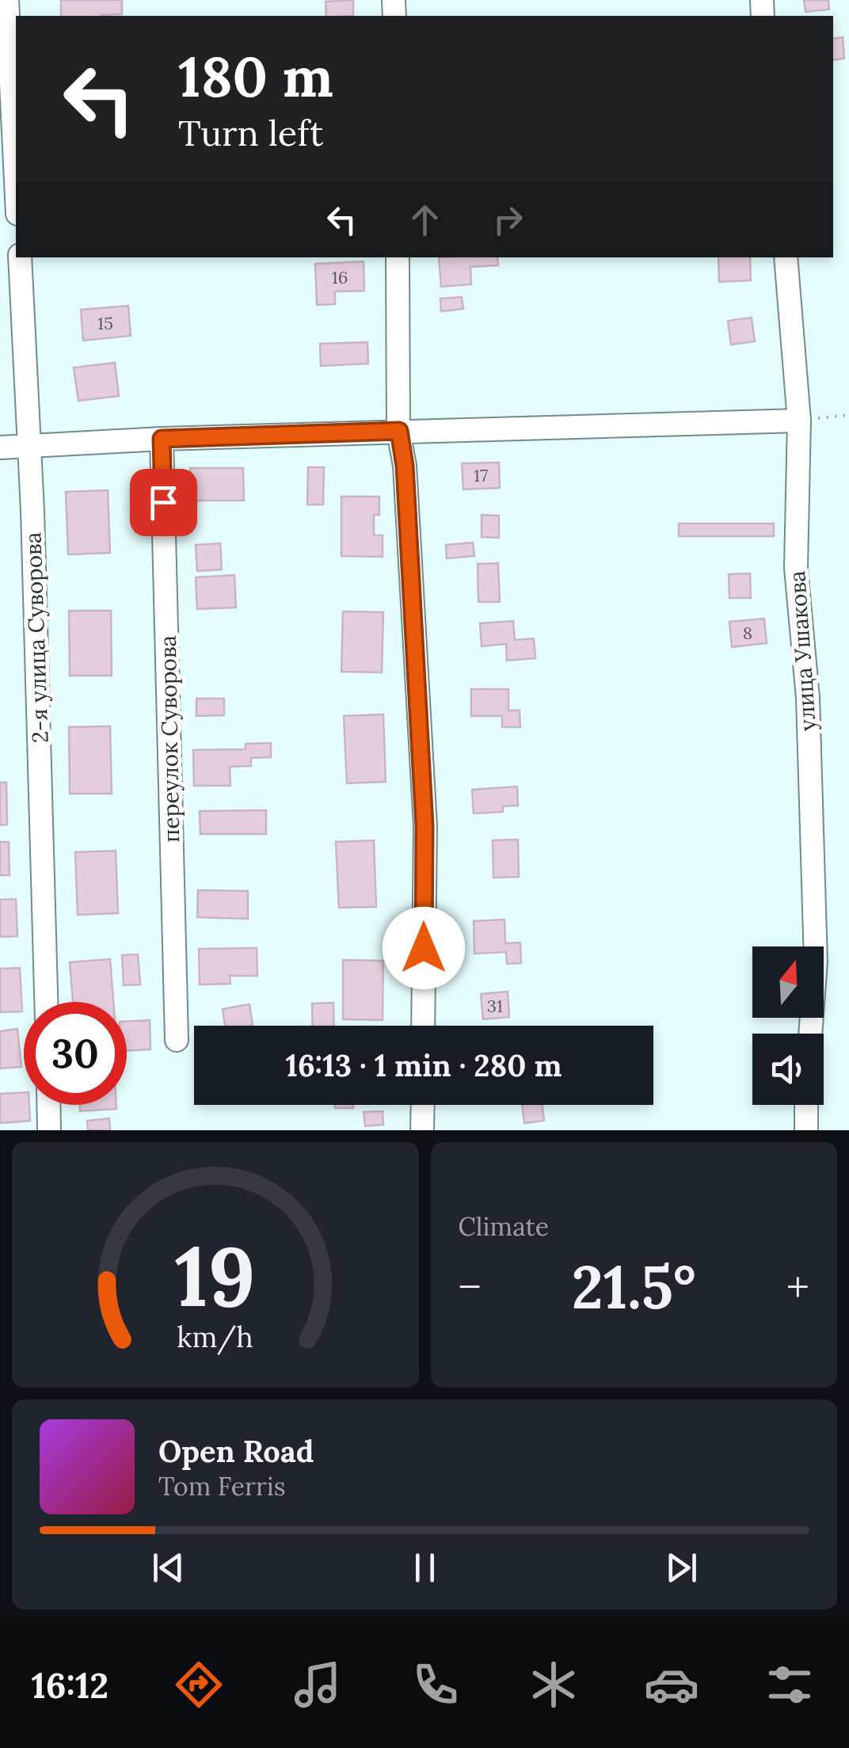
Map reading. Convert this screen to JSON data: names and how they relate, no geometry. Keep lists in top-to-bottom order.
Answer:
{
  "streets": {
    "street": ["2-я улица Суворова", "улица Ушакова", "переулок Суворова"]
  },
  "house_numbers": [
    "16",
    "15",
    "17",
    "8",
    "31"
  ],
  "north": "top",
  "page": {
    "turn": ["180 m", "Turn left"],
    "limit": "30",
    "trip": "16:13 · 1 min · 280 m",
    "tile": "Climate",
    "heat": ["−", "21.5°", "+"],
    "song": ["Open Road", "Tom Ferris"],
    "tabs": "16:12",
    "gauge": ["19", "km/h"]
  }
}
